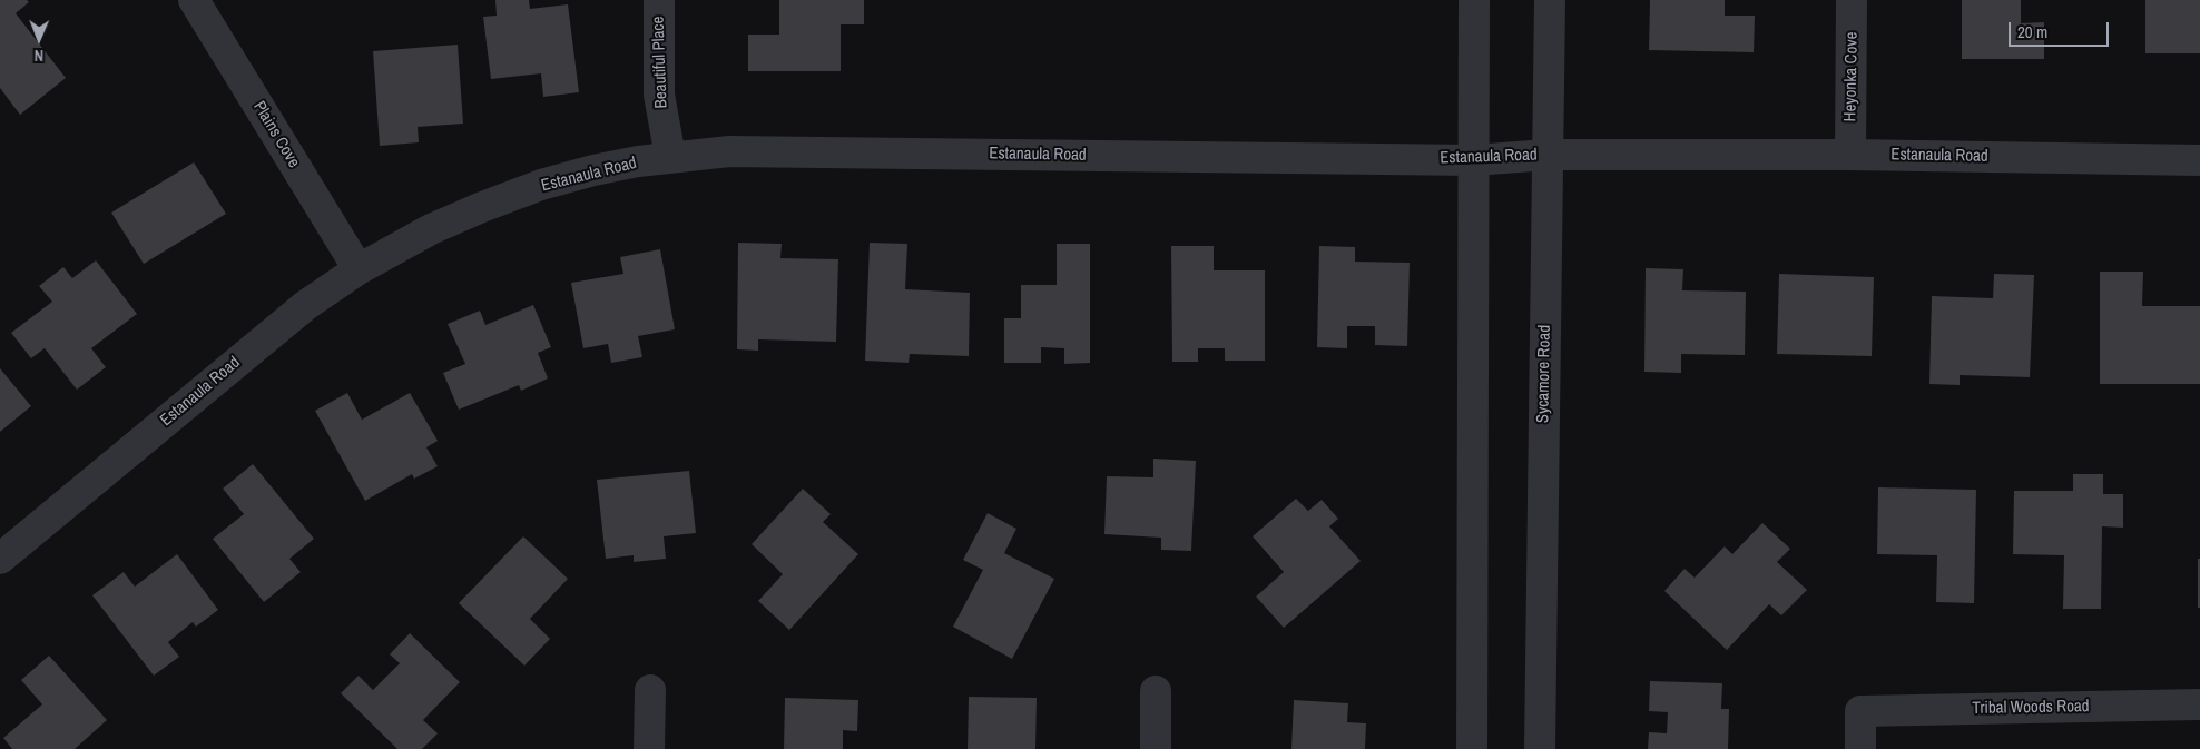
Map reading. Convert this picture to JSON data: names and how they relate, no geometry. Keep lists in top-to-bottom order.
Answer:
{
  "streets": {
    "street": [
      "Beautiful Place",
      "Heyonka Cove",
      "Plains Cove",
      "Estanaula Road",
      "Sycamore Road",
      "Tribal Woods Road"
    ]
  },
  "crossings": [
    ["Beautiful Place", "Estanaula Road"],
    ["Heyonka Cove", "Estanaula Road"],
    ["Plains Cove", "Estanaula Road"],
    ["Estanaula Road", "Sycamore Road"]
  ],
  "scale_bar": "20 m",
  "north": "bottom"
}
